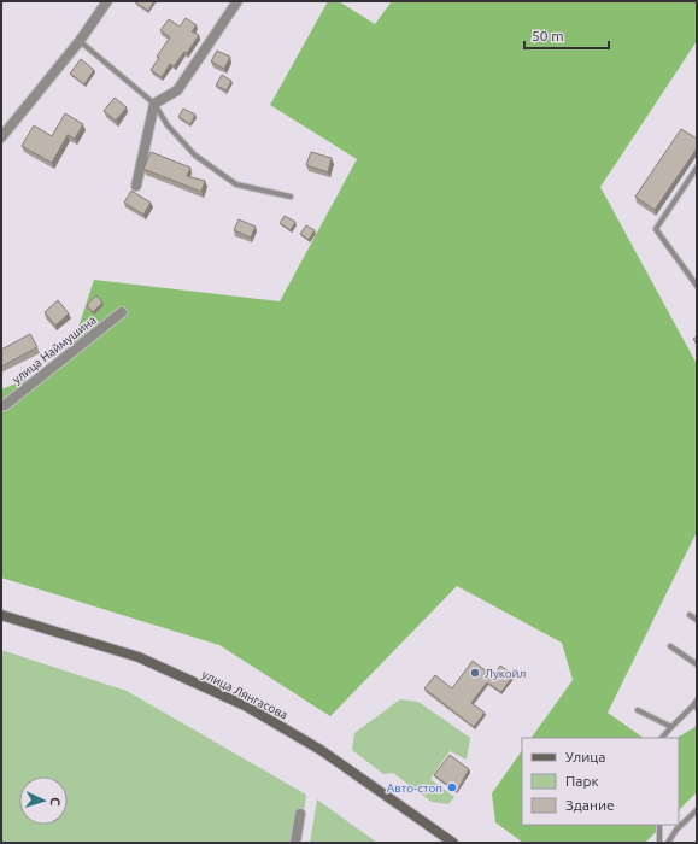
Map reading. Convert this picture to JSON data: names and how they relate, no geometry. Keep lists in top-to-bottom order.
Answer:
{
  "streets": {
    "main road": ["улица Лянгасова"],
    "street": ["улица Наймушина"]
  },
  "places": ["Лукойл", "Авто-стоп"],
  "legend": ["Улица", "Парк", "Здание"],
  "scale_bar": "50 m",
  "north": "right"
}
